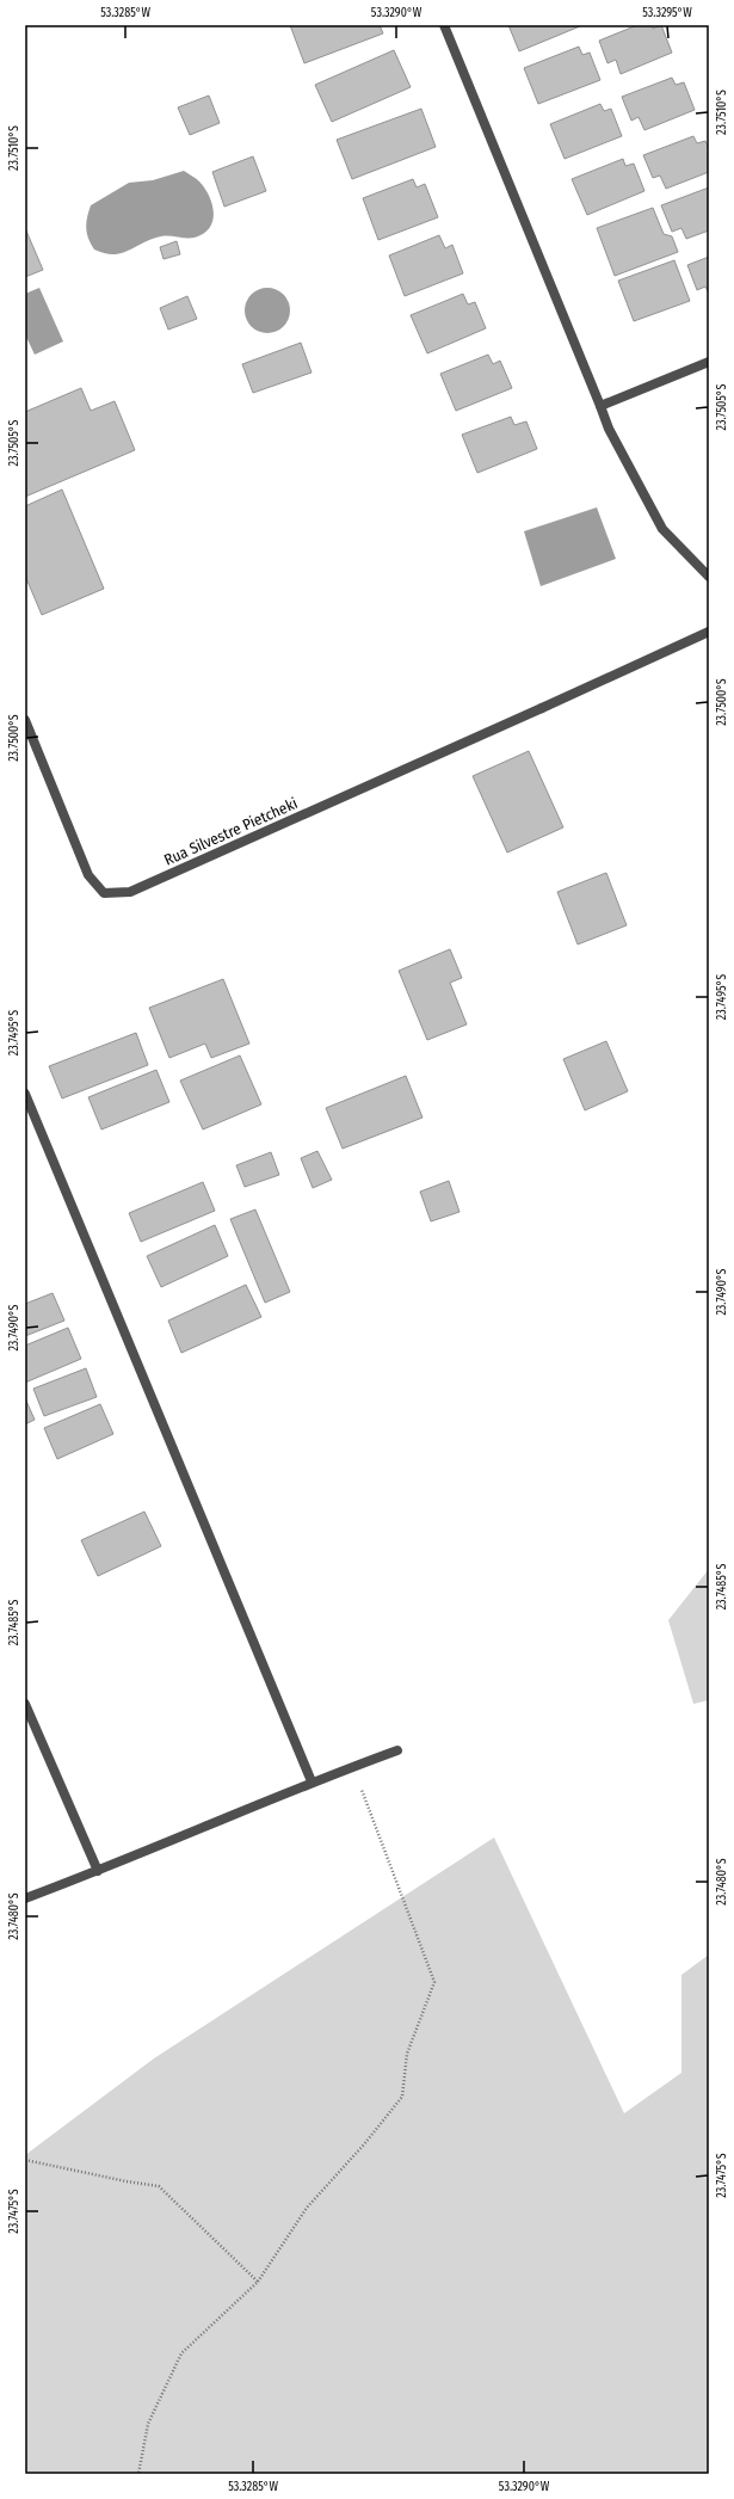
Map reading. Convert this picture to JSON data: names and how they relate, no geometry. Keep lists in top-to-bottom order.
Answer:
{
  "streets": {
    "street": ["Rua Silvestre Pietcheki"]
  },
  "coordinates": [
    "53.3285°W",
    "53.3290°W",
    "53.3295°W",
    "23.7510°S",
    "23.7505°S",
    "23.7500°S",
    "23.7495°S",
    "23.7490°S",
    "23.7485°S",
    "23.7480°S",
    "23.7475°S"
  ]
}
